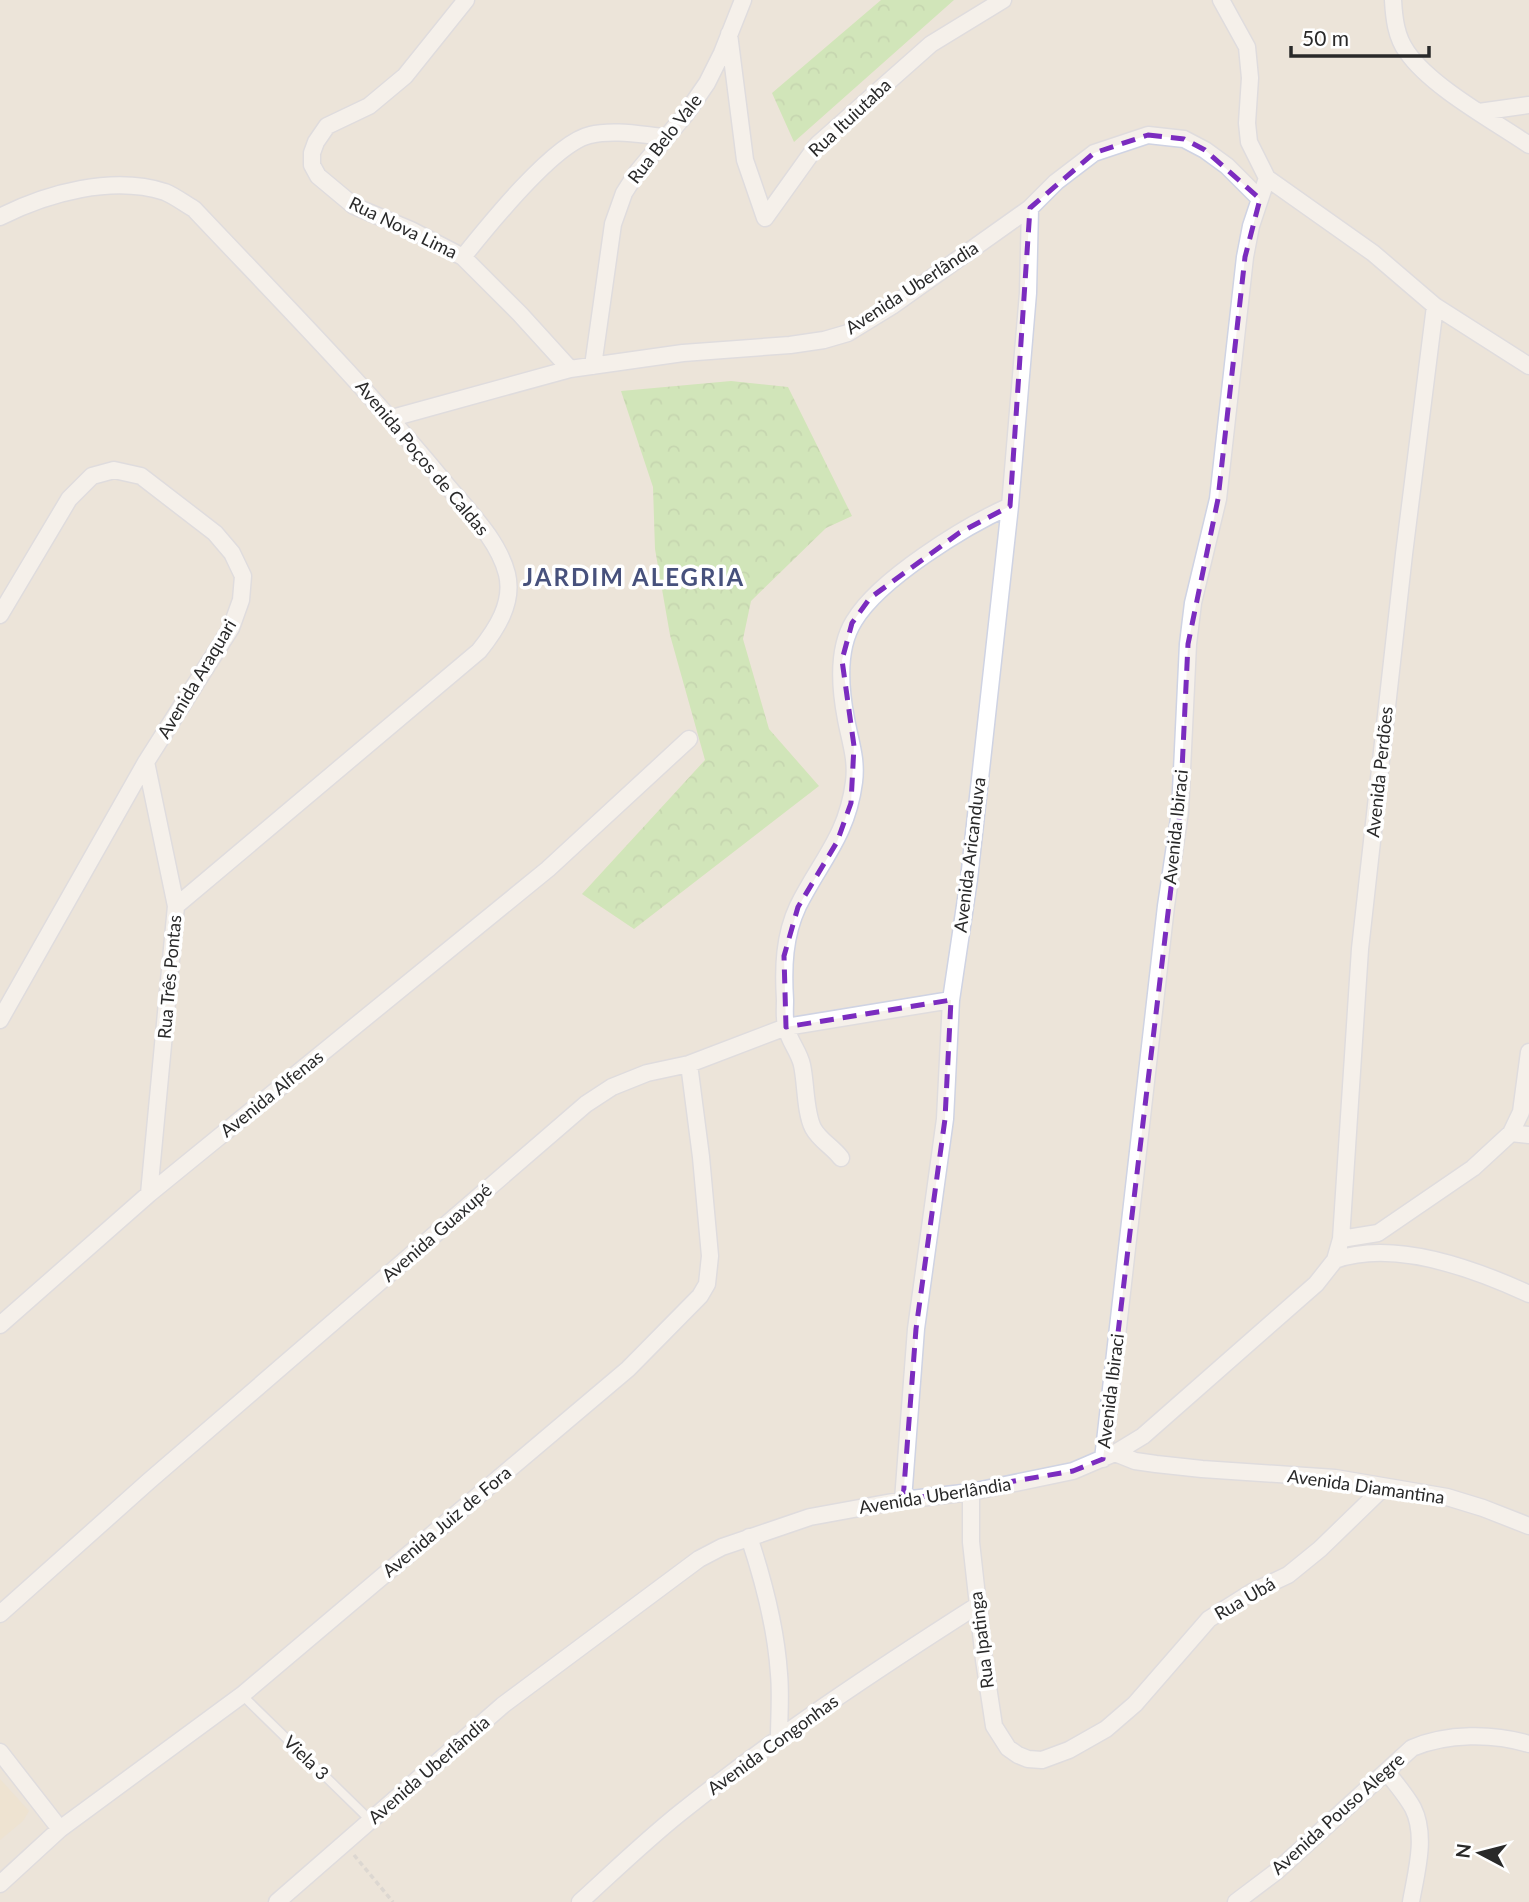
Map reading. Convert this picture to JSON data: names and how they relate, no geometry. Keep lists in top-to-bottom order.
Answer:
{
  "streets": {
    "street": [
      "Rua Ituiutaba",
      "Rua Belo Vale",
      "Rua Nova Lima",
      "Avenida Uberlândia",
      "Avenida Poços de Caldas",
      "Avenida Araquari",
      "Avenida Perdões",
      "Avenida Ibiraci",
      "Avenida Aricanduva",
      "Rua Três Pontas",
      "Avenida Alfenas",
      "Avenida Guaxupé",
      "Avenida Diamantina",
      "Avenida Juiz de Fora",
      "Rua Ubá",
      "Rua Ipatinga",
      "Avenida Congonhas",
      "Avenida Pouso Alegre"
    ],
    "lane": ["Viela 3"]
  },
  "crossings": [
    ["Rua Ituiutaba", "Rua Belo Vale"],
    ["Rua Belo Vale", "Avenida Uberlândia"],
    ["Rua Nova Lima", "Avenida Uberlândia"],
    ["Avenida Uberlândia", "Avenida Poços de Caldas"],
    ["Avenida Uberlândia", "Avenida Perdões"],
    ["Avenida Uberlândia", "Avenida Ibiraci"],
    ["Avenida Uberlândia", "Avenida Aricanduva"],
    ["Avenida Uberlândia", "Avenida Diamantina"],
    ["Avenida Uberlândia", "Rua Ipatinga"],
    ["Avenida Uberlândia", "Viela 3"],
    ["Avenida Poços de Caldas", "Rua Três Pontas"],
    ["Avenida Araquari", "Rua Três Pontas"],
    ["Avenida Ibiraci", "Avenida Diamantina"],
    ["Avenida Aricanduva", "Avenida Guaxupé"],
    ["Rua Três Pontas", "Avenida Alfenas"],
    ["Avenida Guaxupé", "Avenida Juiz de Fora"],
    ["Avenida Diamantina", "Rua Ubá"],
    ["Avenida Juiz de Fora", "Viela 3"],
    ["Rua Ubá", "Rua Ipatinga"],
    ["Rua Ipatinga", "Avenida Congonhas"]
  ],
  "districts": ["JARDIM ALEGRIA"],
  "scale_bar": "50 m",
  "north": "left"
}
